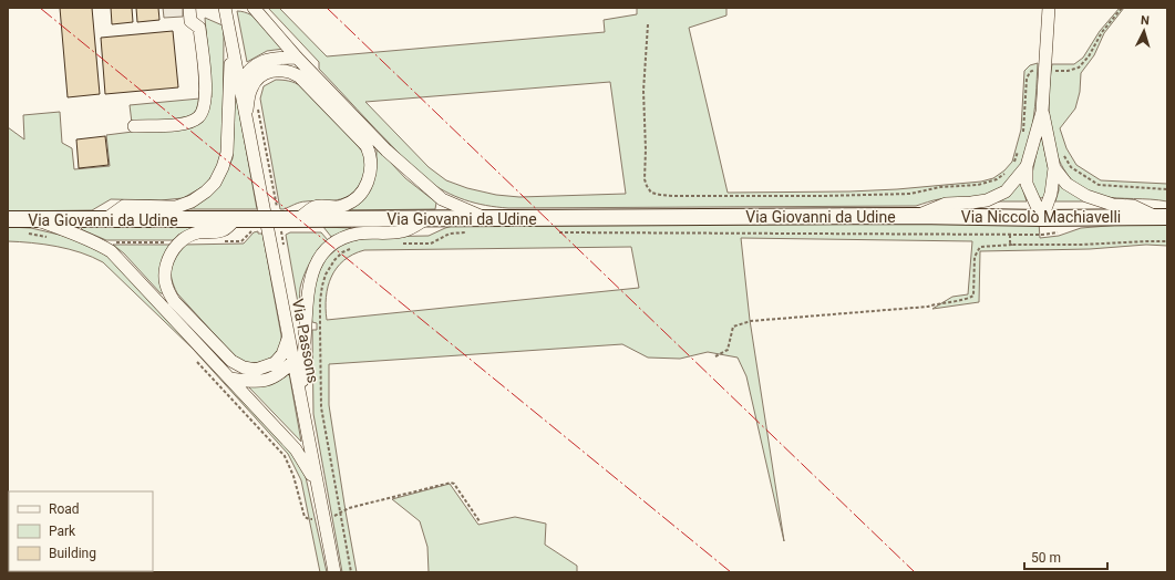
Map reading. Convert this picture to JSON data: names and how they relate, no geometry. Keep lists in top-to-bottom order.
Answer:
{
  "streets": {
    "main road": ["Via Giovanni da Udine", "Via Niccolò Machiavelli"],
    "street": ["Via Passons"]
  },
  "crossings": [
    ["Via Giovanni da Udine", "Via Niccolò Machiavelli"]
  ],
  "legend": ["Road", "Park", "Building"],
  "scale_bar": "50 m",
  "north": "top"
}
